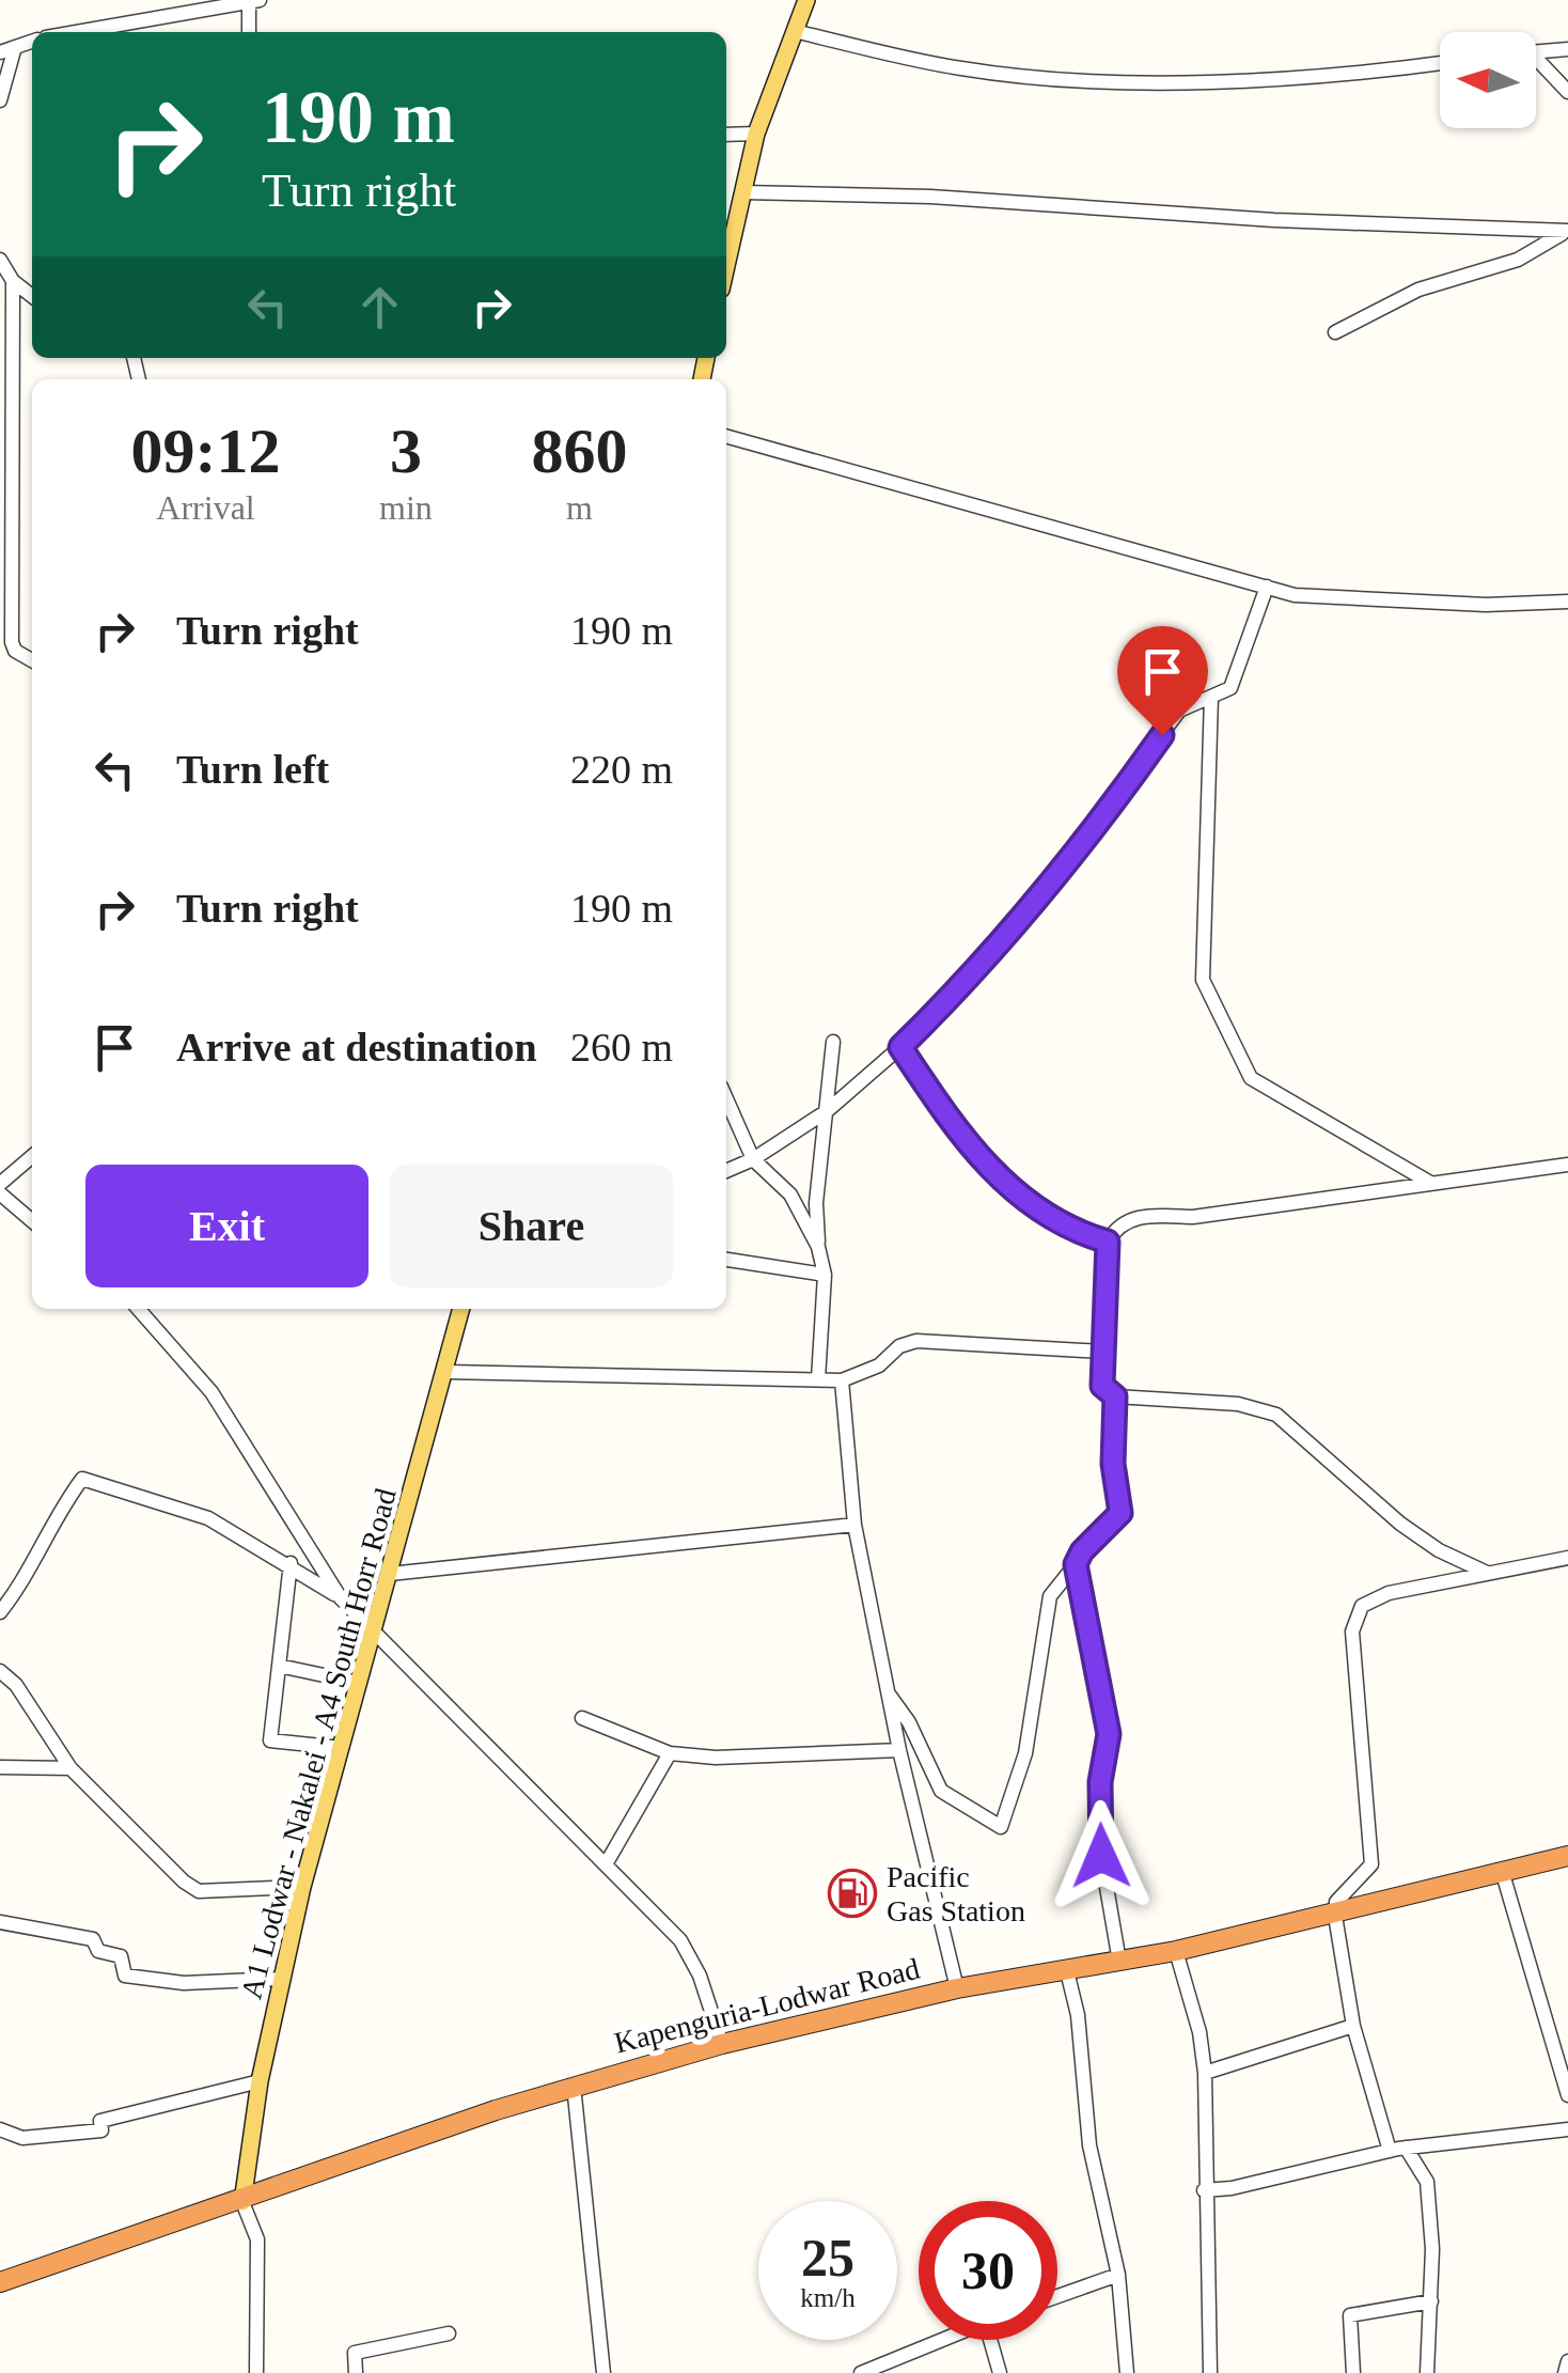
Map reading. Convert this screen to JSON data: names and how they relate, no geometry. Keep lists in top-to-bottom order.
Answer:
{
  "streets": {
    "highway": ["Kapenguria-Lodwar Road"],
    "main road": ["A1 Lodwar - Nakalei - A4 South Horr Road"]
  },
  "crossings": [
    ["A1 Lodwar - Nakalei - A4 South Horr Road", "Kapenguria-Lodwar Road"]
  ],
  "places": {
    "fuel station": ["Pacific Gas Station"]
  },
  "north": "left",
  "page": {
    "turn": ["190 m", "Turn right"],
    "eta": [
      "09:12",
      "Arrival",
      "3",
      "min",
      "860",
      "m"
    ],
    "list": [
      {
        "name": "Turn right",
        "value": "190 m"
      },
      {
        "name": "Turn left",
        "value": "220 m"
      },
      {
        "name": "Turn right",
        "value": "190 m"
      },
      {
        "name": "Arrive at destination",
        "value": "260 m"
      }
    ],
    "buttons": ["Exit", "Share"],
    "speed": "25 km/h",
    "limit": "30"
  }
}
